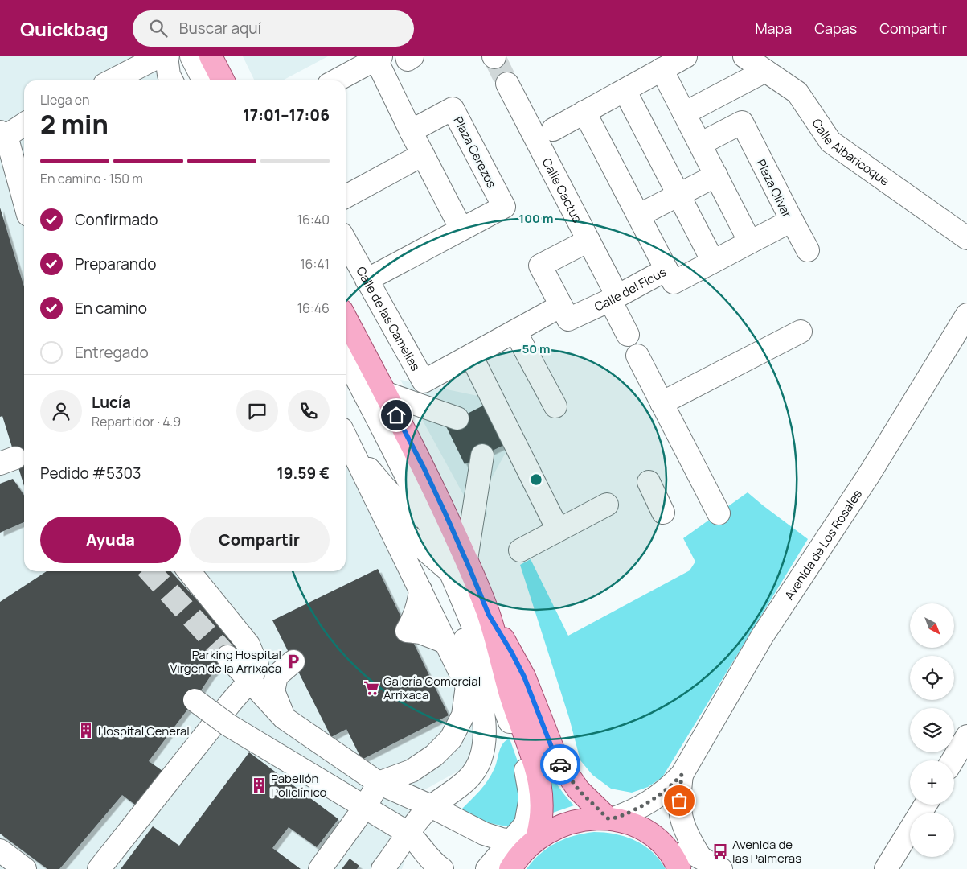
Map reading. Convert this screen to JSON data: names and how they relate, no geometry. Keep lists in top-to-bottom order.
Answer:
{
  "streets": {
    "street": [
      "Calle Albaricoque",
      "Plaza Cerezos",
      "Plaza Olivar",
      "Calle Cactus",
      "Calle del Ficus",
      "Calle de las Camelias",
      "Avenida de Los Rosales"
    ]
  },
  "crossings": [
    ["Plaza Olivar", "Calle del Ficus"],
    ["Calle Cactus", "Calle del Ficus"],
    ["Calle del Ficus", "Calle de las Camelias"]
  ],
  "places": {
    "parking": ["Parking Hospital Virgen de la Arrixaca"],
    "supermarket": ["Galería Comercial Arrixaca"],
    "building": ["Hospital General", "Pabellón Policlínico"],
    "bus stop": ["Avenida de las Palmeras"]
  },
  "north": "bottom right",
  "page": {
    "header": "Quickbag",
    "search": "Buscar aquí",
    "nav": ["Mapa", "Capas", "Compartir"],
    "heading": ["2 min", "Llega en", "17:01–17:06"],
    "panel": [
      "Lucía",
      "Repartidor · 4.9",
      "Pedido #5303",
      "19.59 €"
    ],
    "bar": "En camino · 150 m",
    "list": [
      ["Confirmado", "16:40"],
      ["Preparando", "16:41"],
      ["En camino", "16:46"],
      "Entregado"
    ],
    "buttons": ["Ayuda", "Compartir"],
    "map_buttons": ["+", "−"]
  },
  "rings": ["100 m", "50 m"]
}
